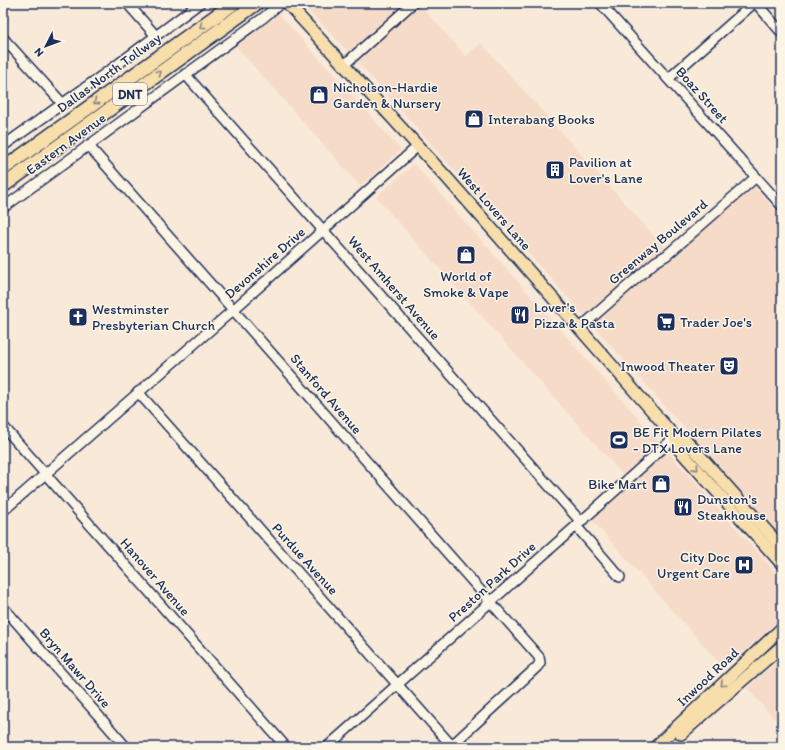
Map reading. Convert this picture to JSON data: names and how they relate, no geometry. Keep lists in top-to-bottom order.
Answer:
{
  "streets": {
    "highway": ["Dallas North Tollway", "DNT"],
    "main road": ["West Lovers Lane", "Inwood Road"],
    "street": [
      "Boaz Street",
      "Eastern Avenue",
      "Greenway Boulevard",
      "Devonshire Drive",
      "West Amherst Avenue",
      "Stanford Avenue",
      "Purdue Avenue",
      "Hanover Avenue",
      "Preston Park Drive",
      "Bryn Mawr Drive"
    ]
  },
  "crossings": [
    ["Boaz Street", "Greenway Boulevard"],
    ["Eastern Avenue", "West Amherst Avenue"],
    ["Eastern Avenue", "Stanford Avenue"],
    ["West Lovers Lane", "Greenway Boulevard"],
    ["West Lovers Lane", "Devonshire Drive"],
    ["West Lovers Lane", "Preston Park Drive"],
    ["Devonshire Drive", "West Amherst Avenue"],
    ["Devonshire Drive", "Stanford Avenue"],
    ["Devonshire Drive", "Purdue Avenue"],
    ["Devonshire Drive", "Hanover Avenue"],
    ["West Amherst Avenue", "Preston Park Drive"],
    ["Stanford Avenue", "Purdue Avenue"],
    ["Stanford Avenue", "Preston Park Drive"],
    ["Purdue Avenue", "Preston Park Drive"]
  ],
  "places": {
    "shop": [
      "Nicholson-Hardie Garden & Nursery",
      "Interabang Books",
      "World of Smoke & Vape",
      "Bike Mart"
    ],
    "building": ["Pavilion at Lover's Lane"],
    "restaurant": ["Lover's Pizza & Pasta", "Dunston's Steakhouse"],
    "church": ["Westminster Presbyterian Church"],
    "supermarket": ["Trader Joe's"],
    "theatre": ["Inwood Theater"],
    "sports": ["BE Fit Modern Pilates - DTX Lovers Lane"],
    "hospital": ["City Doc Urgent Care"]
  },
  "north": "bottom left"
}
